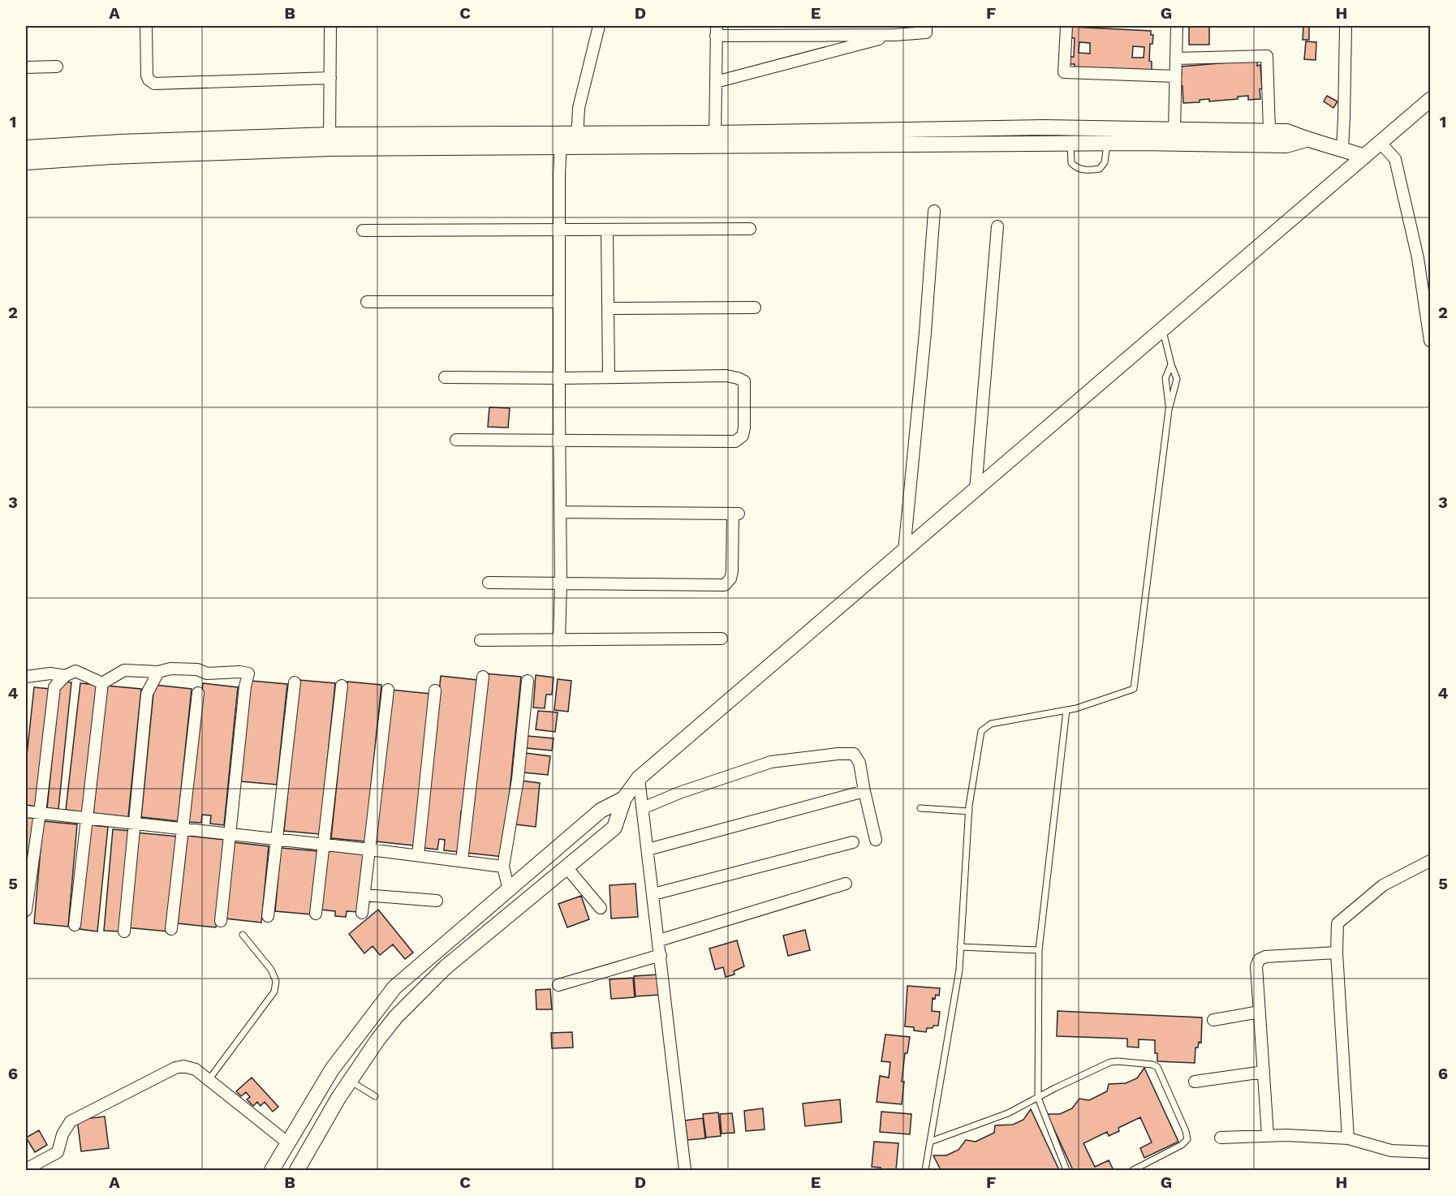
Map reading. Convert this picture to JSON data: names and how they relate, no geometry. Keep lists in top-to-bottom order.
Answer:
{
  "grid": {
    "columns": [
      "A",
      "B",
      "C",
      "D",
      "E",
      "F",
      "G",
      "H"
    ],
    "rows": [
      "1",
      "2",
      "3",
      "4",
      "5",
      "6"
    ]
  }
}
